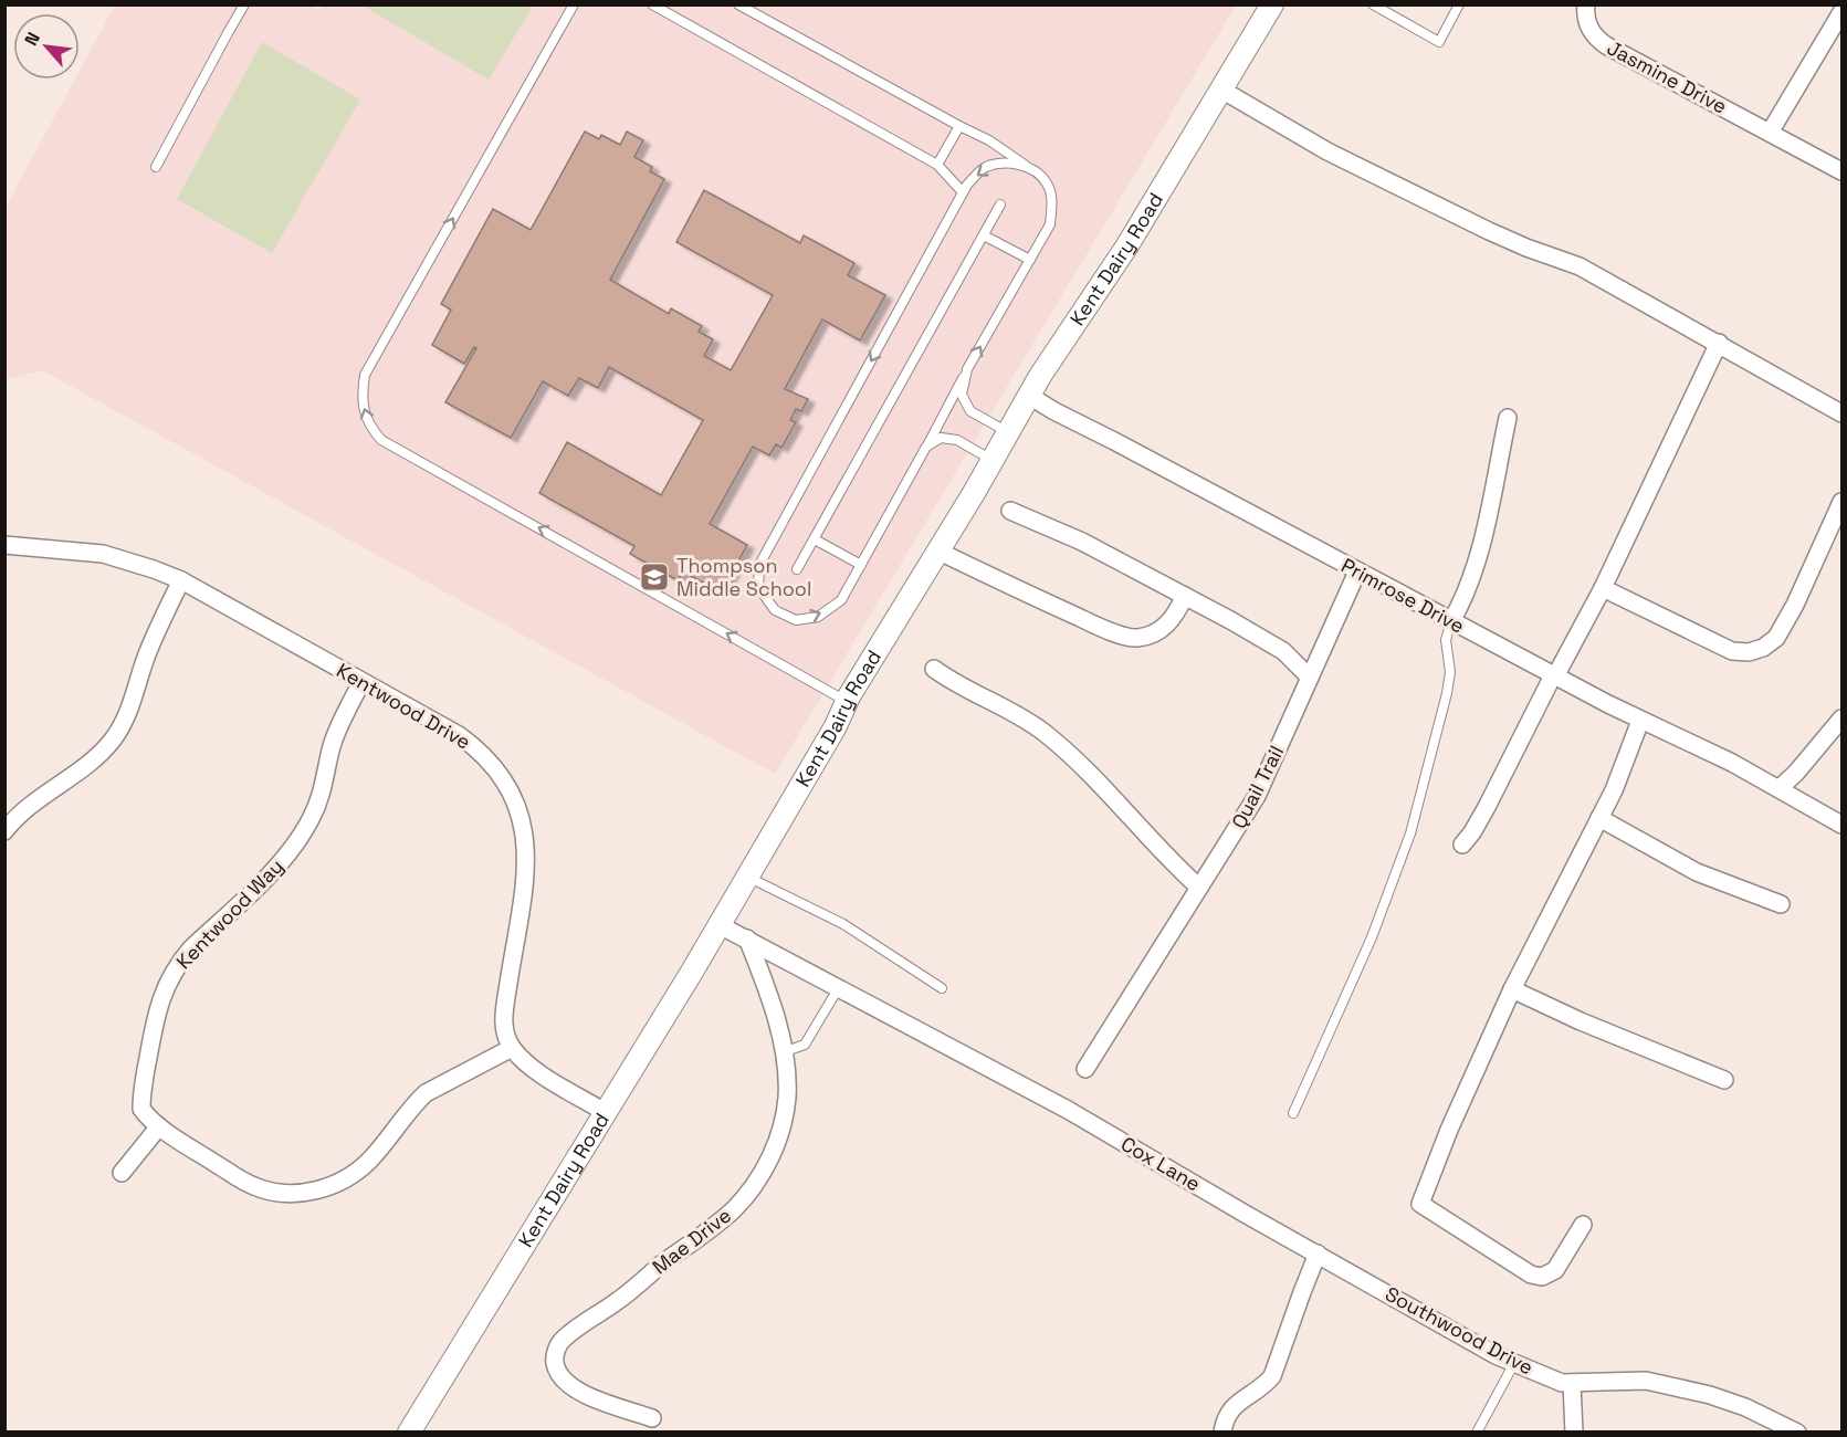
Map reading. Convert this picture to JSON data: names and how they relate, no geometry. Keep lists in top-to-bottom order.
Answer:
{
  "streets": {
    "street": [
      "Jasmine Drive",
      "Kent Dairy Road",
      "Primrose Drive",
      "Kentwood Drive",
      "Quail Trail",
      "Kentwood Way",
      "Cox Lane",
      "Mae Drive",
      "Southwood Drive"
    ]
  },
  "crossings": [
    ["Kent Dairy Road", "Primrose Drive"],
    ["Primrose Drive", "Quail Trail"],
    ["Kentwood Drive", "Kentwood Way"],
    ["Cox Lane", "Mae Drive"],
    ["Cox Lane", "Southwood Drive"]
  ],
  "places": {
    "school or university": ["Thompson Middle School"]
  },
  "north": "top left"
}
